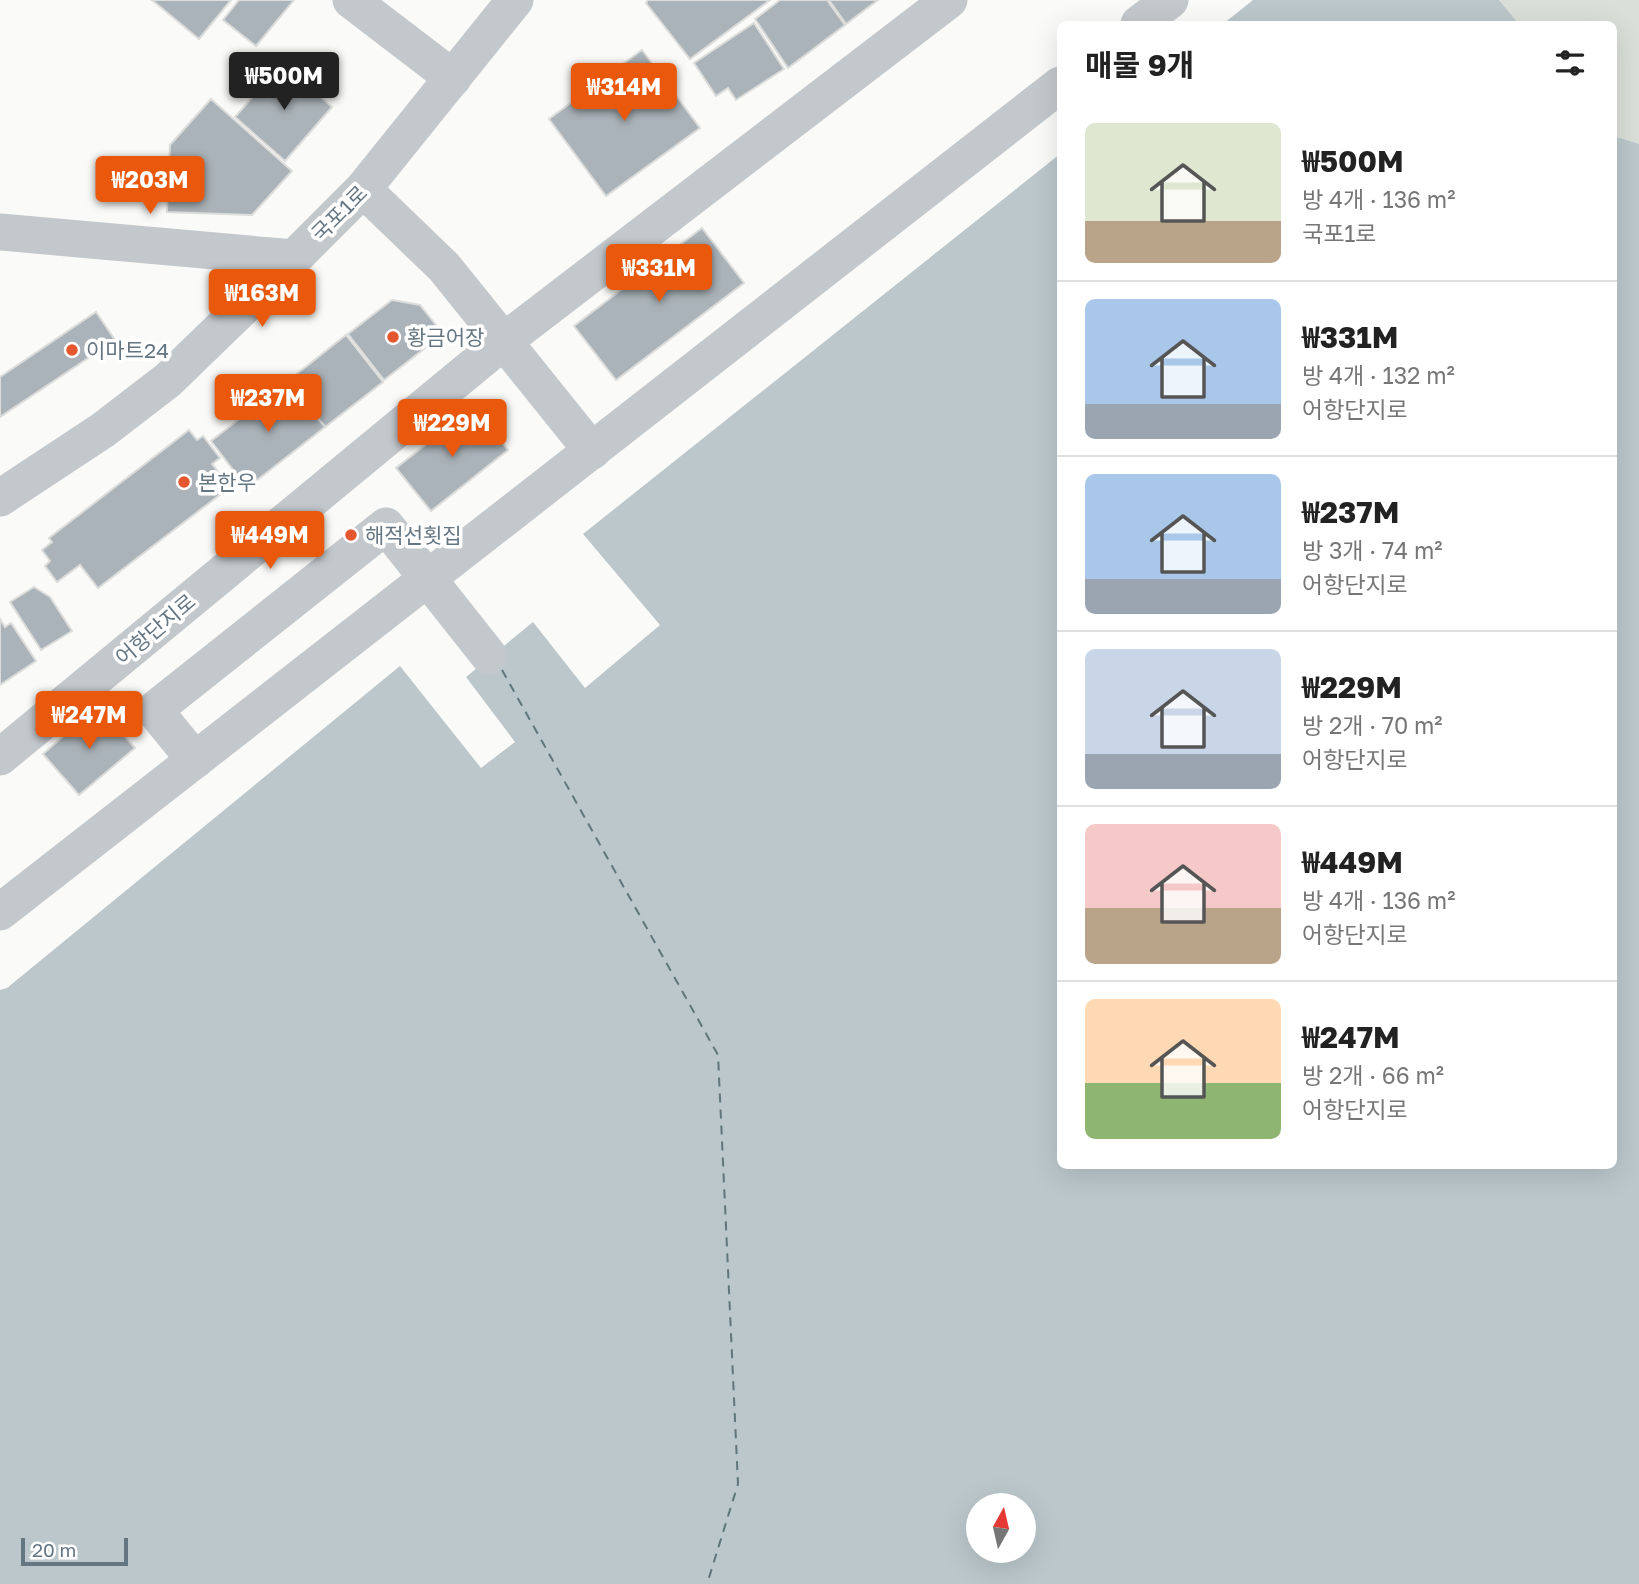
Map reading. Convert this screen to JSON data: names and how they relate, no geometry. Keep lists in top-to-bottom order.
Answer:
{
  "streets": {
    "street": ["국포1로", "어항단지로"]
  },
  "places": [
    "황금어장",
    "이마트24",
    "본한우",
    "해적선횟집"
  ],
  "scale_bar": "20 m",
  "north": "top",
  "page": {
    "heading": "매물 9개",
    "price": [
      "₩500M",
      "₩314M",
      "₩203M",
      "₩331M",
      "₩163M",
      "₩237M",
      "₩229M",
      "₩449M",
      "₩247M"
    ],
    "list": [
      {
        "name": "₩500M",
        "note": "방 4개 · 136 m² · 국포1로"
      },
      {
        "name": "₩331M",
        "note": "방 4개 · 132 m² · 어항단지로"
      },
      {
        "name": "₩237M",
        "note": "방 3개 · 74 m² · 어항단지로"
      },
      {
        "name": "₩229M",
        "note": "방 2개 · 70 m² · 어항단지로"
      },
      {
        "name": "₩449M",
        "note": "방 4개 · 136 m² · 어항단지로"
      },
      {
        "name": "₩247M",
        "note": "방 2개 · 66 m² · 어항단지로"
      }
    ],
    "scale": "20 m"
  }
}
